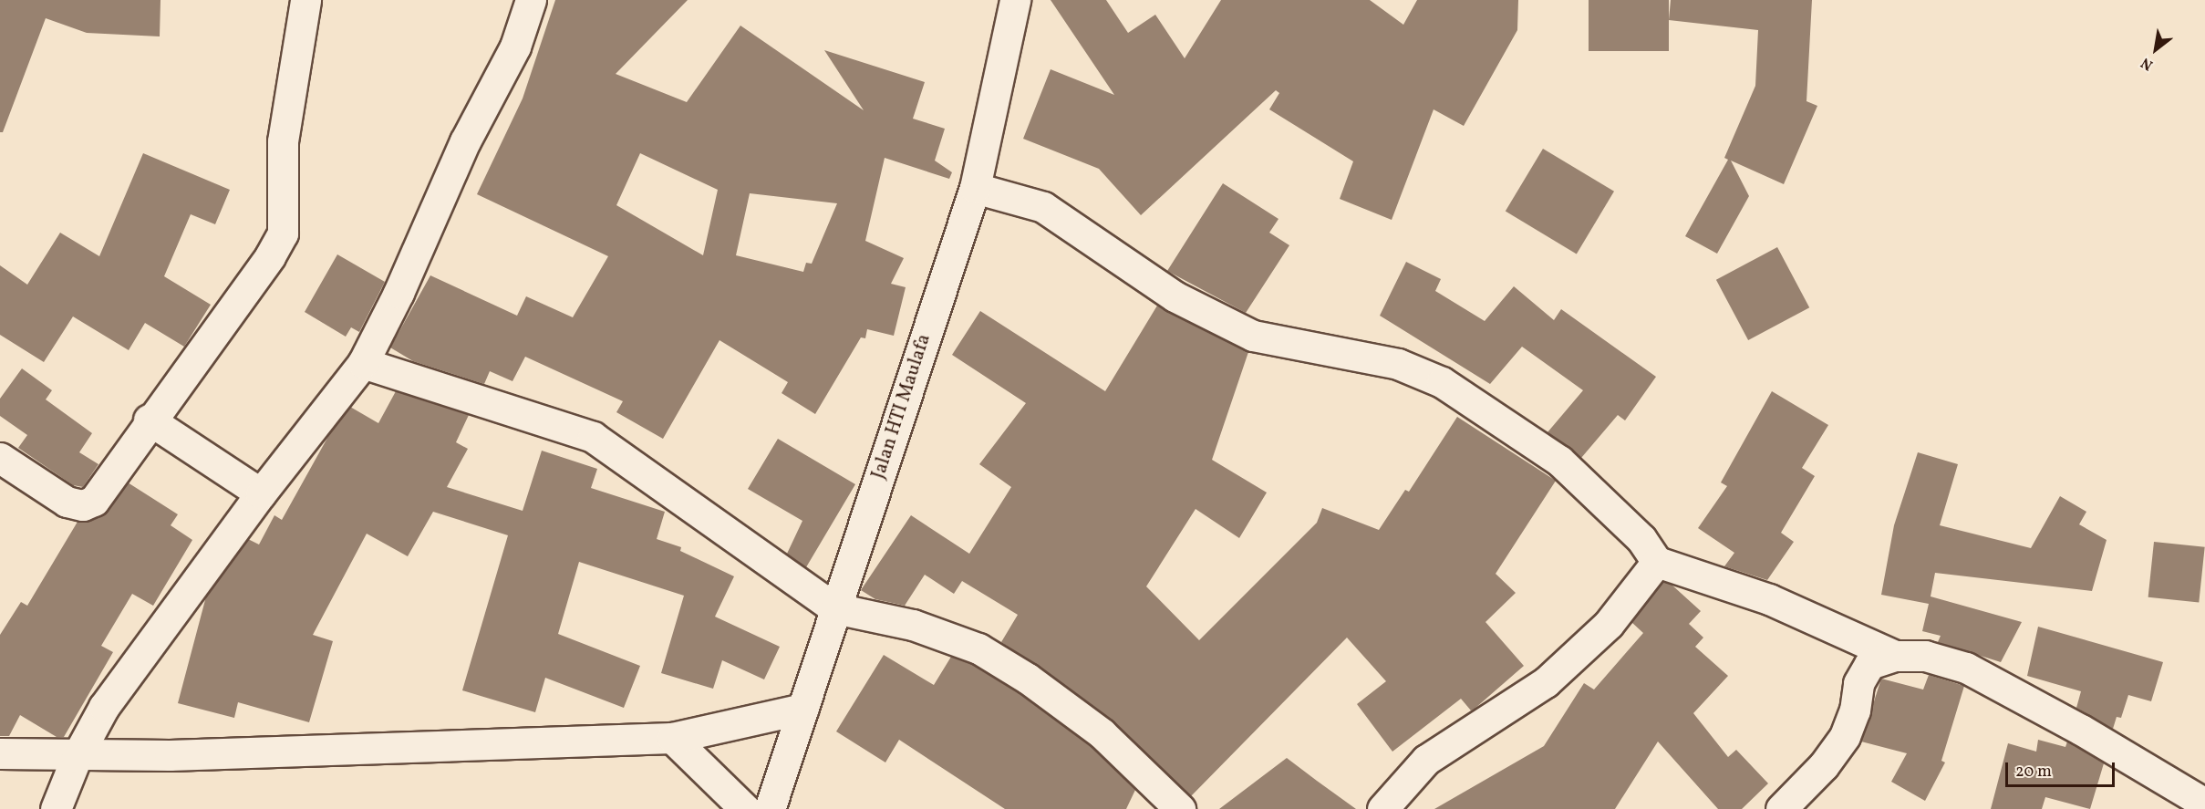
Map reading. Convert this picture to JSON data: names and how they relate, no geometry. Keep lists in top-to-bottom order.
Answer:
{
  "streets": {
    "street": ["Jalan HTI Maulafa"]
  },
  "scale_bar": "20 m",
  "north": "bottom left"
}
